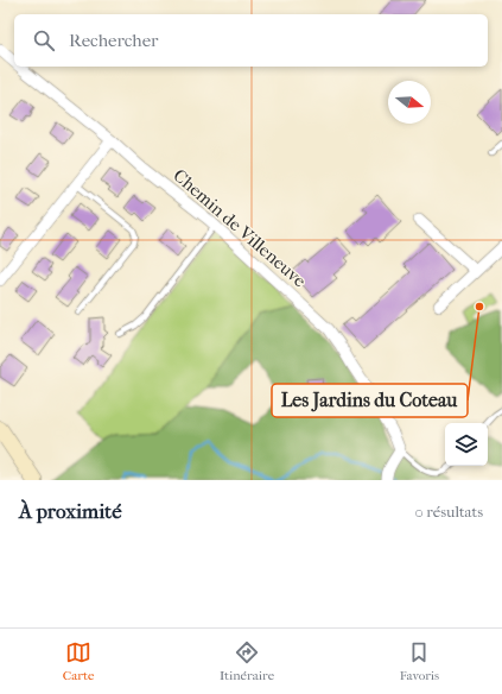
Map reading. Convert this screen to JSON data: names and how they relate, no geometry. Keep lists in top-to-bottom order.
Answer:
{
  "streets": {
    "street": ["Chemin de Villeneuve"]
  },
  "places": ["Les Jardins du Coteau"],
  "north": "right",
  "page": {
    "search": "Rechercher",
    "heading": ["À proximité", "0 résultats"],
    "nav": ["Carte", "Itinéraire", "Favoris"]
  }
}
